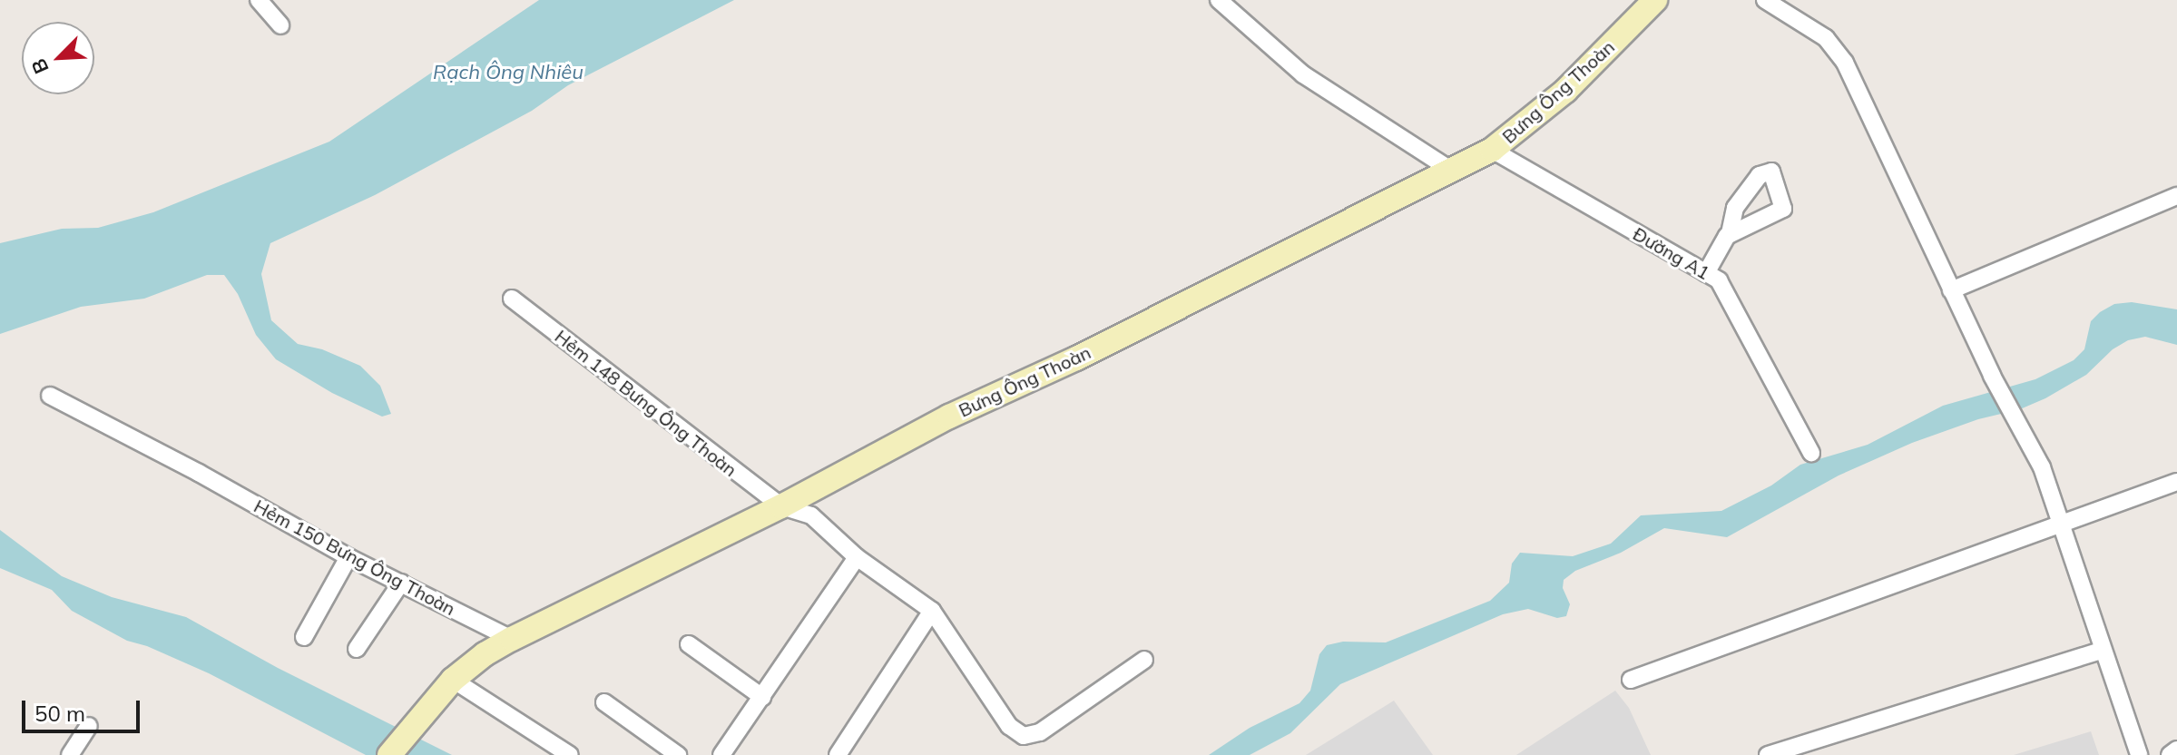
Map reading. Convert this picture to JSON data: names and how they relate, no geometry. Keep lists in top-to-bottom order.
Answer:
{
  "streets": {
    "street": [
      "Bưng Ông Thoàn",
      "Đường A1",
      "Hẻm 148 Bưng Ông Thoàn",
      "Hẻm 150 Bưng Ông Thoàn"
    ]
  },
  "crossings": [
    ["Bưng Ông Thoàn", "Đường A1"],
    ["Bưng Ông Thoàn", "Hẻm 148 Bưng Ông Thoàn"],
    ["Bưng Ông Thoàn", "Hẻm 150 Bưng Ông Thoàn"]
  ],
  "water": ["Rạch Ông Nhiêu"],
  "scale_bar": "50 m",
  "north": "bottom left"
}
